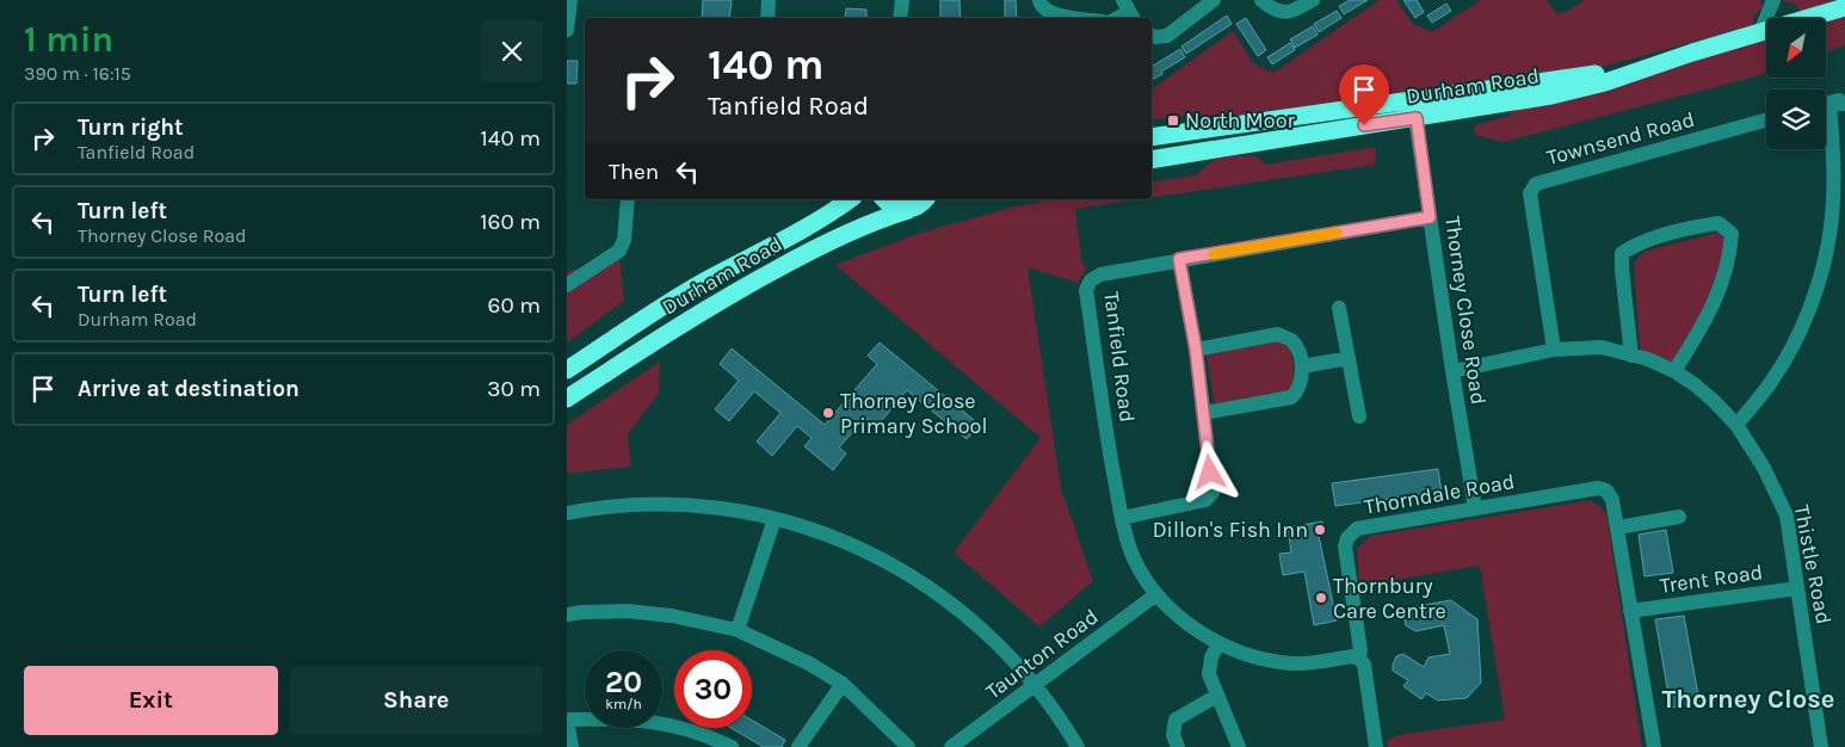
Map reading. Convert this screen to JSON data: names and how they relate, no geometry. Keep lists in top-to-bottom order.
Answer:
{
  "streets": {
    "highway": ["Durham Road"],
    "street": [
      "Townsend Road",
      "Thorney Close Road",
      "Tanfield Road",
      "Thorndale Road",
      "Thistle Road",
      "Trent Road",
      "Taunton Road"
    ]
  },
  "crossings": [
    ["Durham Road", "Thorney Close Road"],
    ["Townsend Road", "Thistle Road"],
    ["Thorney Close Road", "Tanfield Road"],
    ["Thorney Close Road", "Thorndale Road"],
    ["Thorney Close Road", "Thistle Road"],
    ["Tanfield Road", "Thorndale Road"],
    ["Tanfield Road", "Taunton Road"],
    ["Thorndale Road", "Trent Road"],
    ["Thistle Road", "Trent Road"]
  ],
  "districts": ["Thorney Close"],
  "places": {
    "transit": ["North Moor"],
    "other": ["Thorney Close Primary School", "Dillon's Fish Inn", "Thornbury Care Centre"]
  },
  "north": "bottom left",
  "page": {
    "heading": ["1 min", "390 m · 16:15"],
    "turn": ["140 m", "Tanfield Road"],
    "list": [
      {
        "name": "Turn right",
        "note": "Tanfield Road",
        "value": "140 m"
      },
      {
        "name": "Turn left",
        "note": "Thorney Close Road",
        "value": "160 m"
      },
      {
        "name": "Turn left",
        "note": "Durham Road",
        "value": "60 m"
      },
      {
        "name": "Arrive at destination",
        "value": "30 m"
      }
    ],
    "then": "Then",
    "speed": "20 km/h",
    "limit": "30",
    "buttons": ["Exit", "Share"]
  }
}
